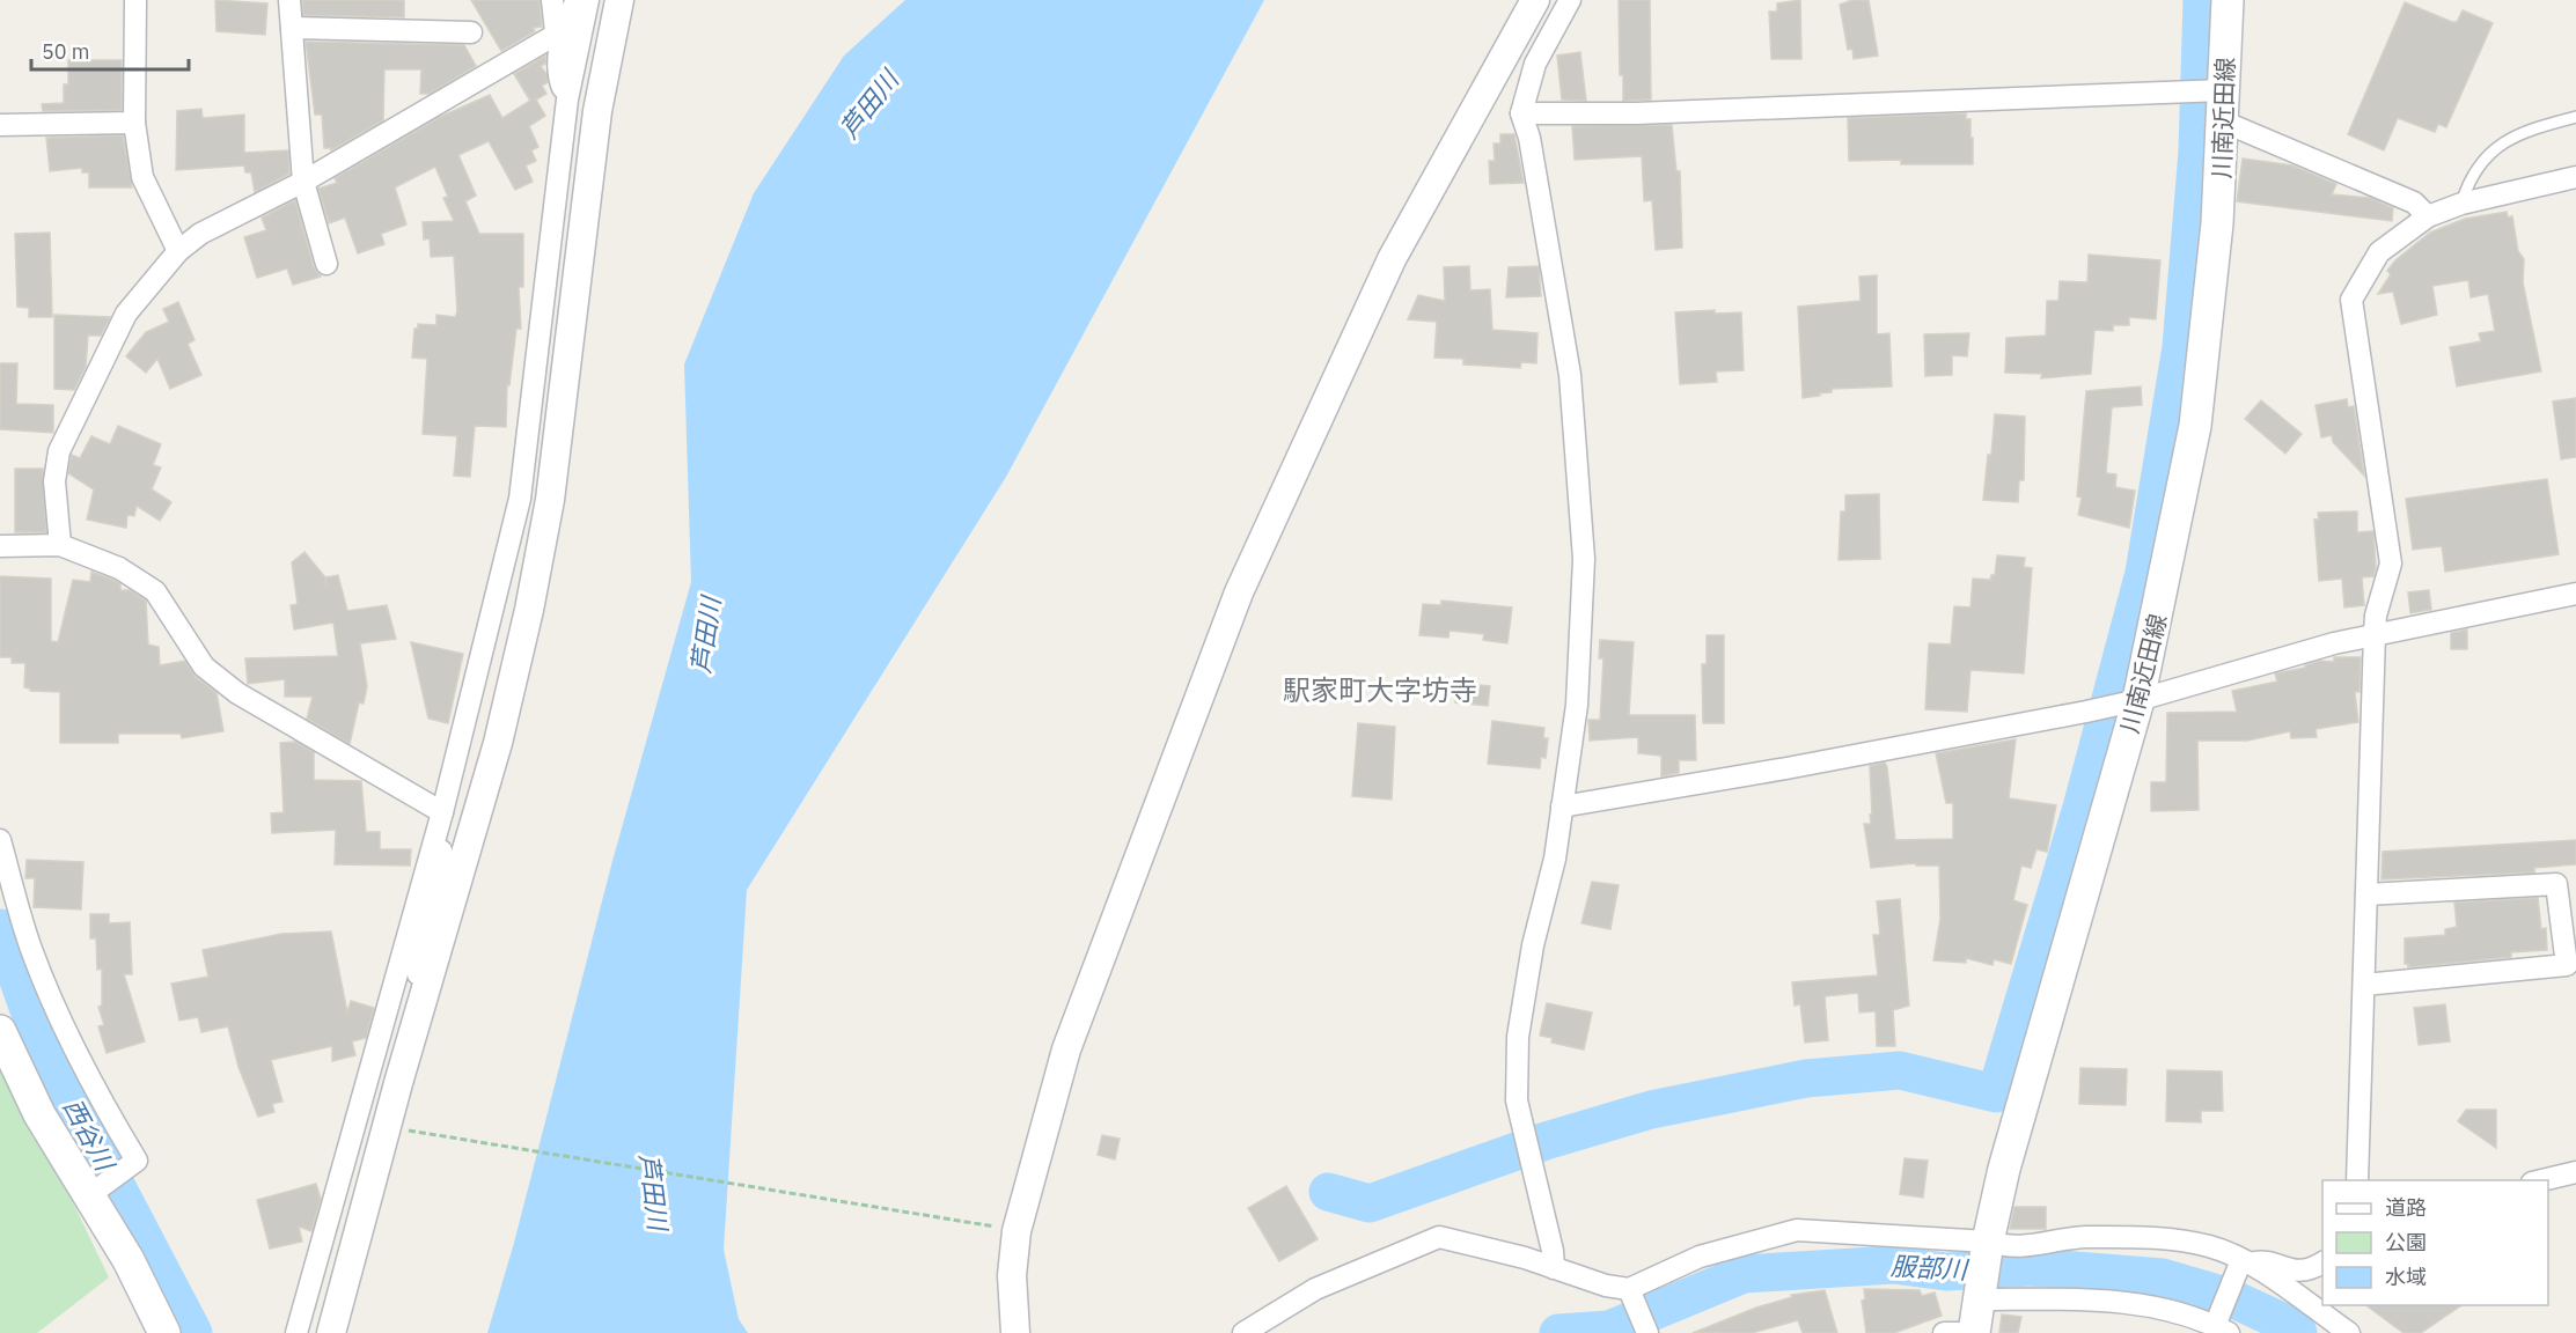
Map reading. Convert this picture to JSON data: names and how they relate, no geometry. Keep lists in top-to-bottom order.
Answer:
{
  "streets": {
    "main road": ["川南近田線"]
  },
  "districts": ["駅家町大字坊寺"],
  "water": ["芦田川", "西谷川", "服部川"],
  "legend": ["道路", "公園", "水域"],
  "scale_bar": "50 m"
}
